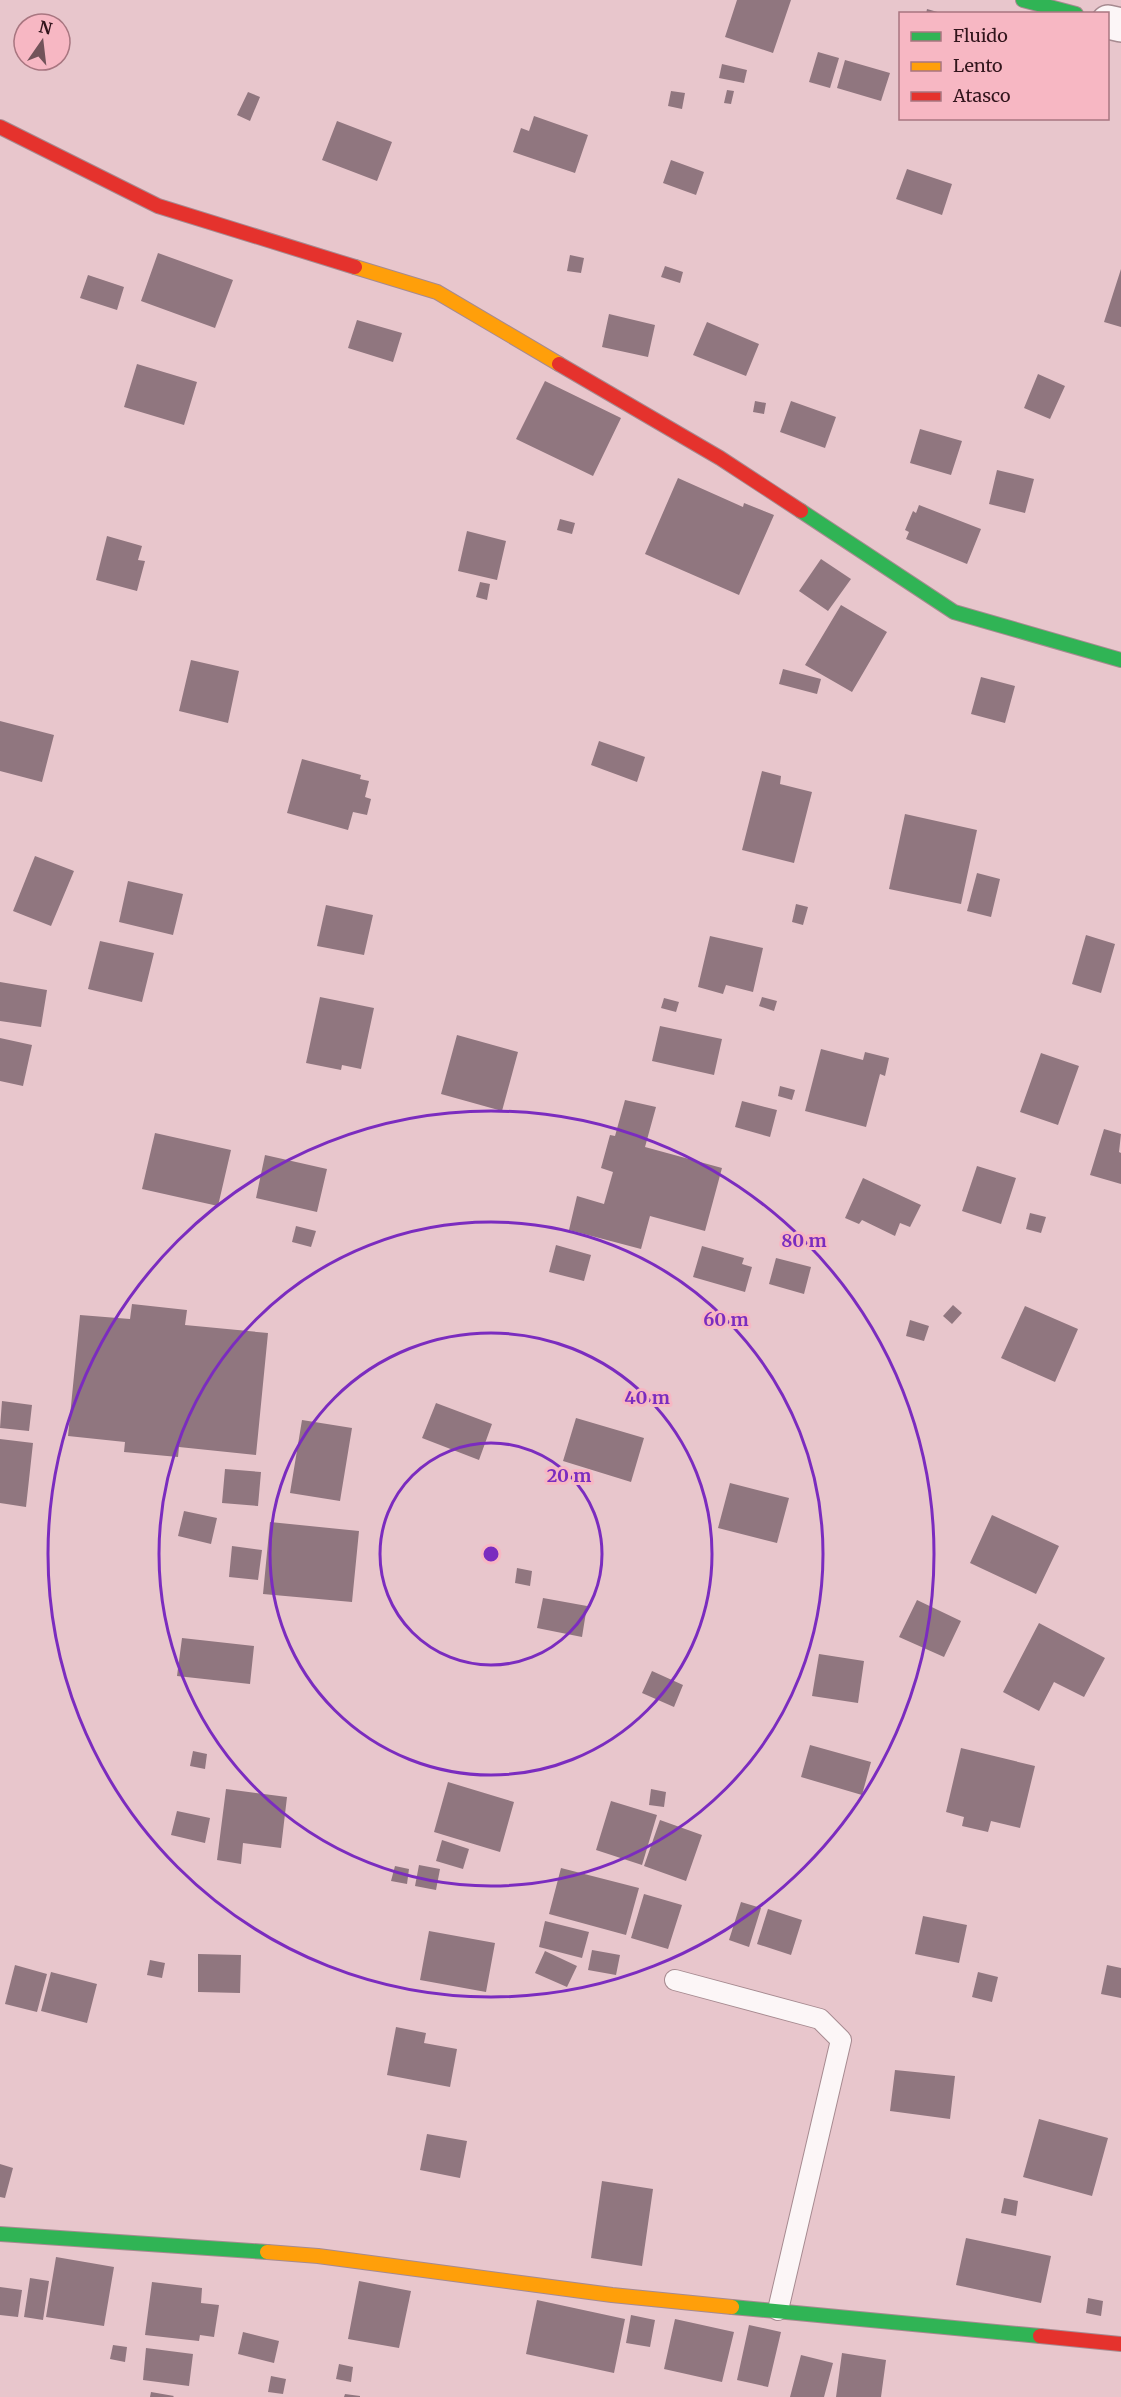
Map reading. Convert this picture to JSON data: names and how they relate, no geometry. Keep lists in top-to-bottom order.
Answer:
{
  "legend": ["Fluido", "Lento", "Atasco"],
  "north": "top",
  "rings": [
    "80 m",
    "60 m",
    "40 m",
    "20 m"
  ]
}
